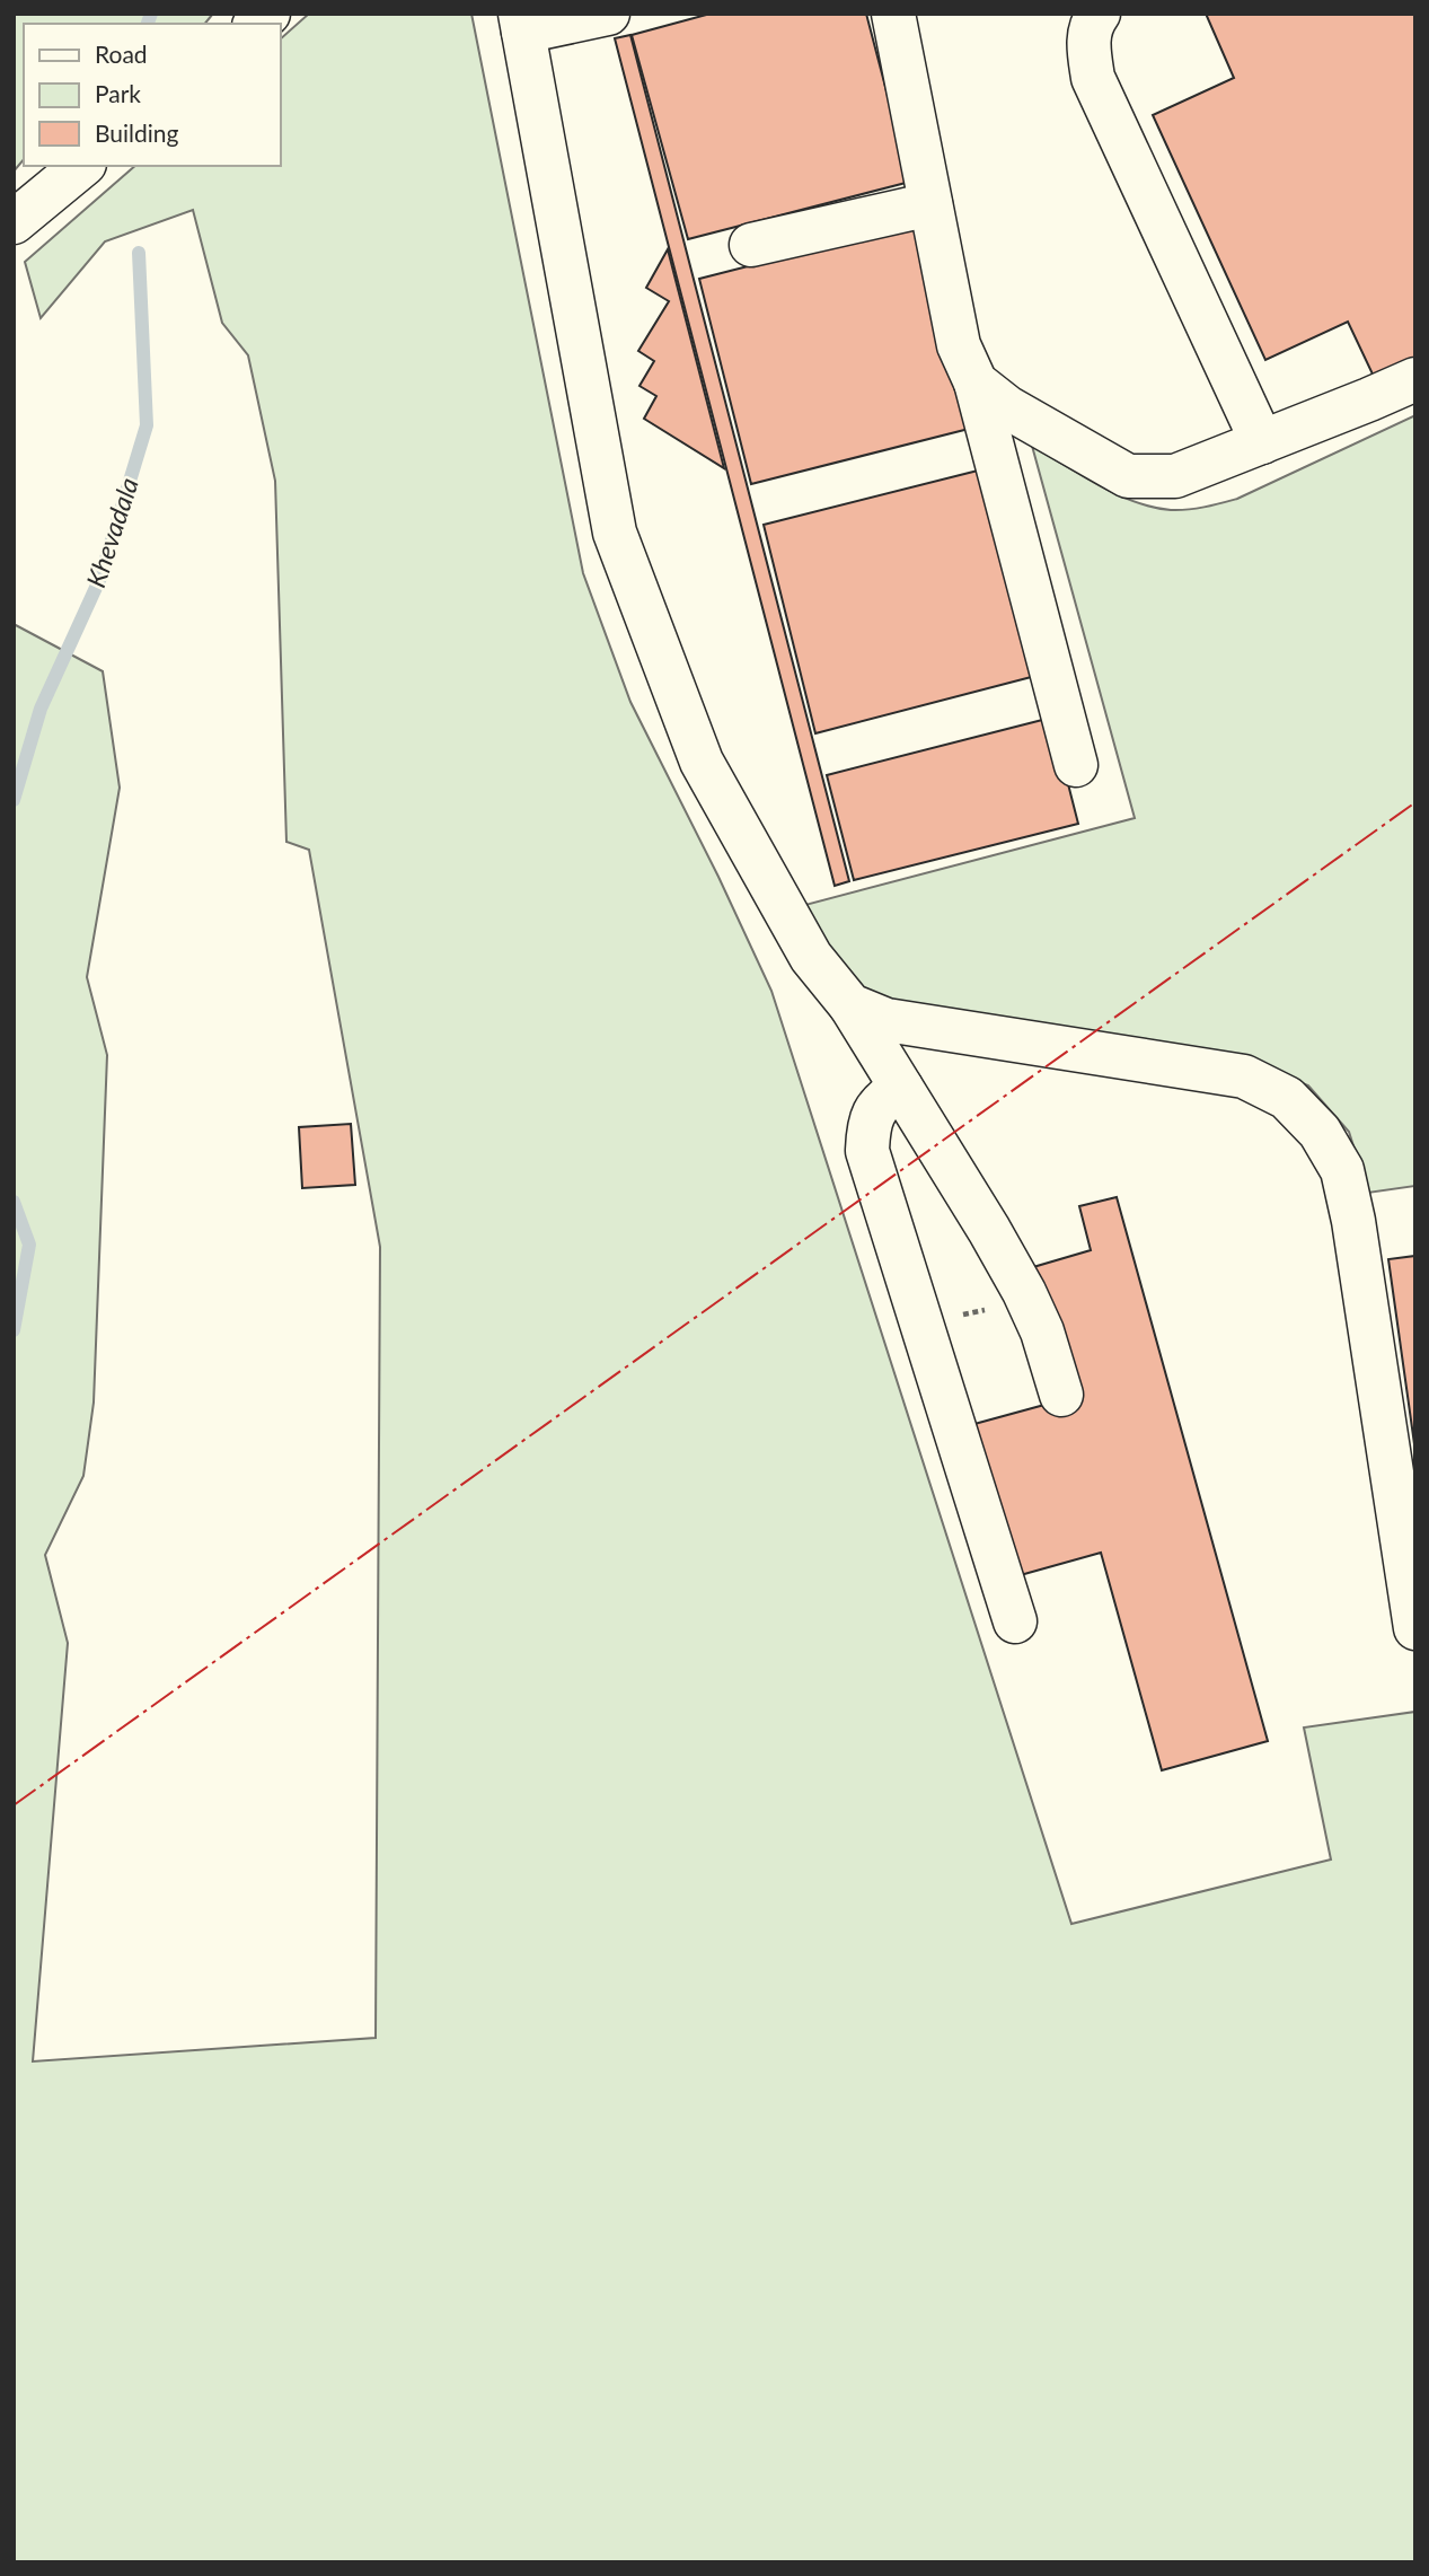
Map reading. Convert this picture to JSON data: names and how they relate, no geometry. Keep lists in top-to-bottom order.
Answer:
{
  "water": ["Khevadala"],
  "legend": ["Road", "Park", "Building"]
}
